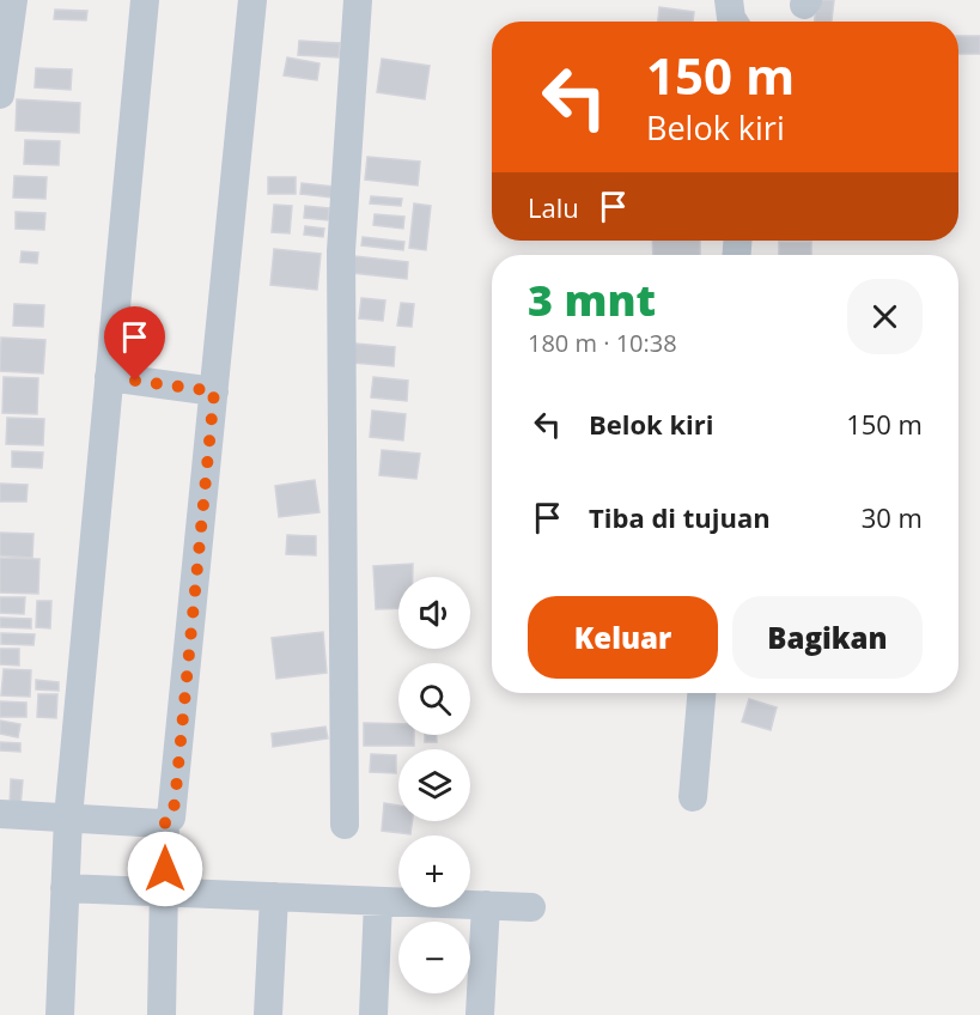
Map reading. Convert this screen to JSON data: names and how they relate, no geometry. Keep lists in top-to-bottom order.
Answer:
{
  "page": {
    "turn": ["150 m", "Belok kiri"],
    "then": "Lalu",
    "heading": ["3 mnt", "180 m · 10:38"],
    "list": [
      {
        "name": "Belok kiri",
        "value": "150 m"
      },
      {
        "name": "Tiba di tujuan",
        "value": "30 m"
      }
    ],
    "map_buttons": ["+", "−"],
    "buttons": ["Keluar", "Bagikan"]
  }
}
